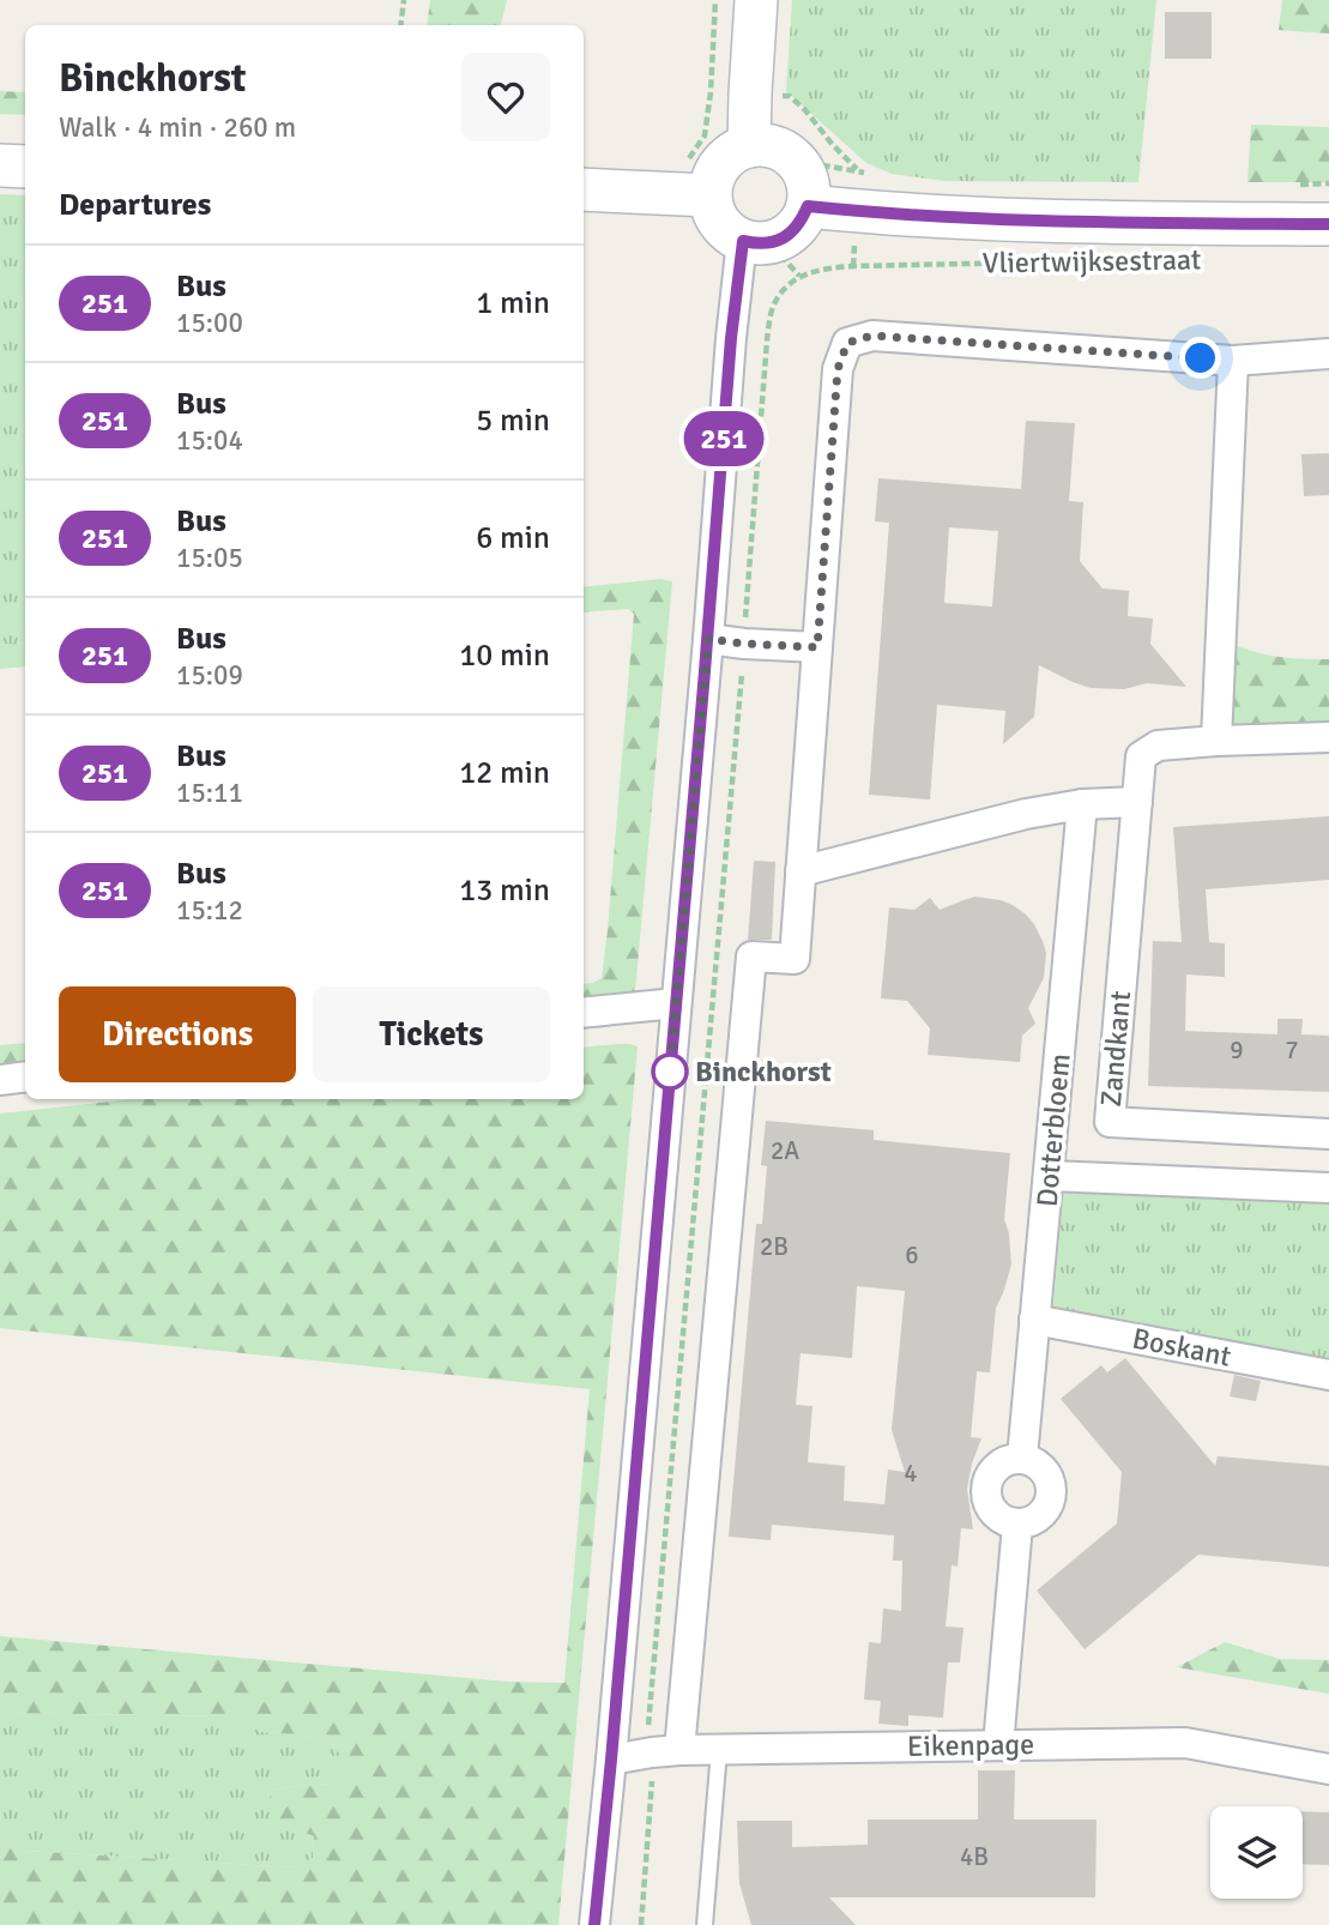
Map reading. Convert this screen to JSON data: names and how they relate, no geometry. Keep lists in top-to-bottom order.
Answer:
{
  "streets": {
    "street": [
      "Vliertwijksestraat",
      "Zandkant",
      "Dotterbloem",
      "Boskant",
      "Eikenpage"
    ]
  },
  "crossings": [
    ["Dotterbloem", "Boskant"]
  ],
  "places": ["Binckhorst"],
  "lines": ["bus line 251"],
  "house_numbers": [
    "9",
    "7",
    "2A",
    "2B",
    "6",
    "4",
    "4B"
  ],
  "page": {
    "on_map": "251",
    "heading": [
      ["Binckhorst", "Walk · 4 min · 260 m"],
      "Departures"
    ],
    "list": [
      {
        "mark": "251",
        "name": "Bus",
        "note": "15:00",
        "value": "1 min"
      },
      {
        "mark": "251",
        "name": "Bus",
        "note": "15:04",
        "value": "5 min"
      },
      {
        "mark": "251",
        "name": "Bus",
        "note": "15:05",
        "value": "6 min"
      },
      {
        "mark": "251",
        "name": "Bus",
        "note": "15:09",
        "value": "10 min"
      },
      {
        "mark": "251",
        "name": "Bus",
        "note": "15:11",
        "value": "12 min"
      },
      {
        "mark": "251",
        "name": "Bus",
        "note": "15:12",
        "value": "13 min"
      }
    ],
    "buttons": ["Directions", "Tickets"]
  }
}
